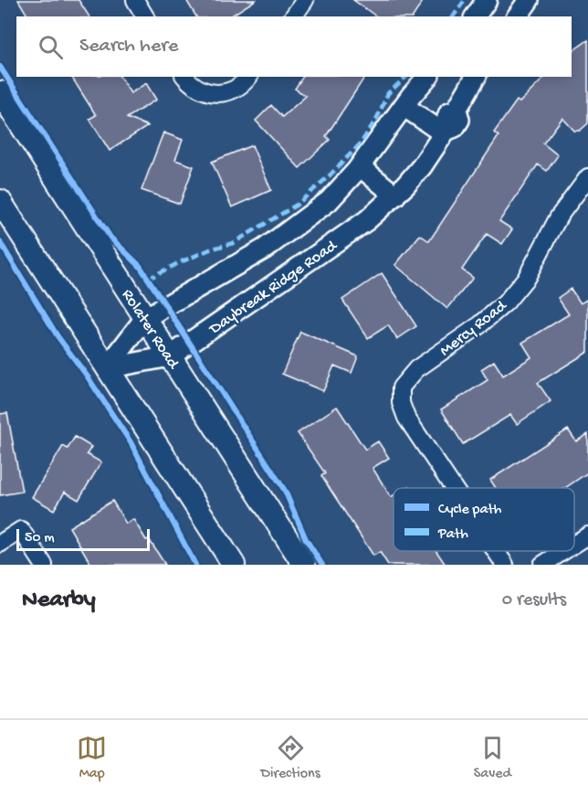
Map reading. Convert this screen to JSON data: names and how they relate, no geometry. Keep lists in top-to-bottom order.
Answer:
{
  "streets": {
    "main road": ["Rolater Road"],
    "street": ["Daybreak Ridge Road", "Mercy Road"]
  },
  "crossings": [
    ["Daybreak Ridge Road", "Rolater Road"]
  ],
  "legend": ["Cycle path", "Path"],
  "scale_bar": "50 m",
  "page": {
    "search": "Search here",
    "scale": "50 m",
    "heading": ["Nearby", "0 results"],
    "nav": ["Map", "Directions", "Saved"]
  }
}
